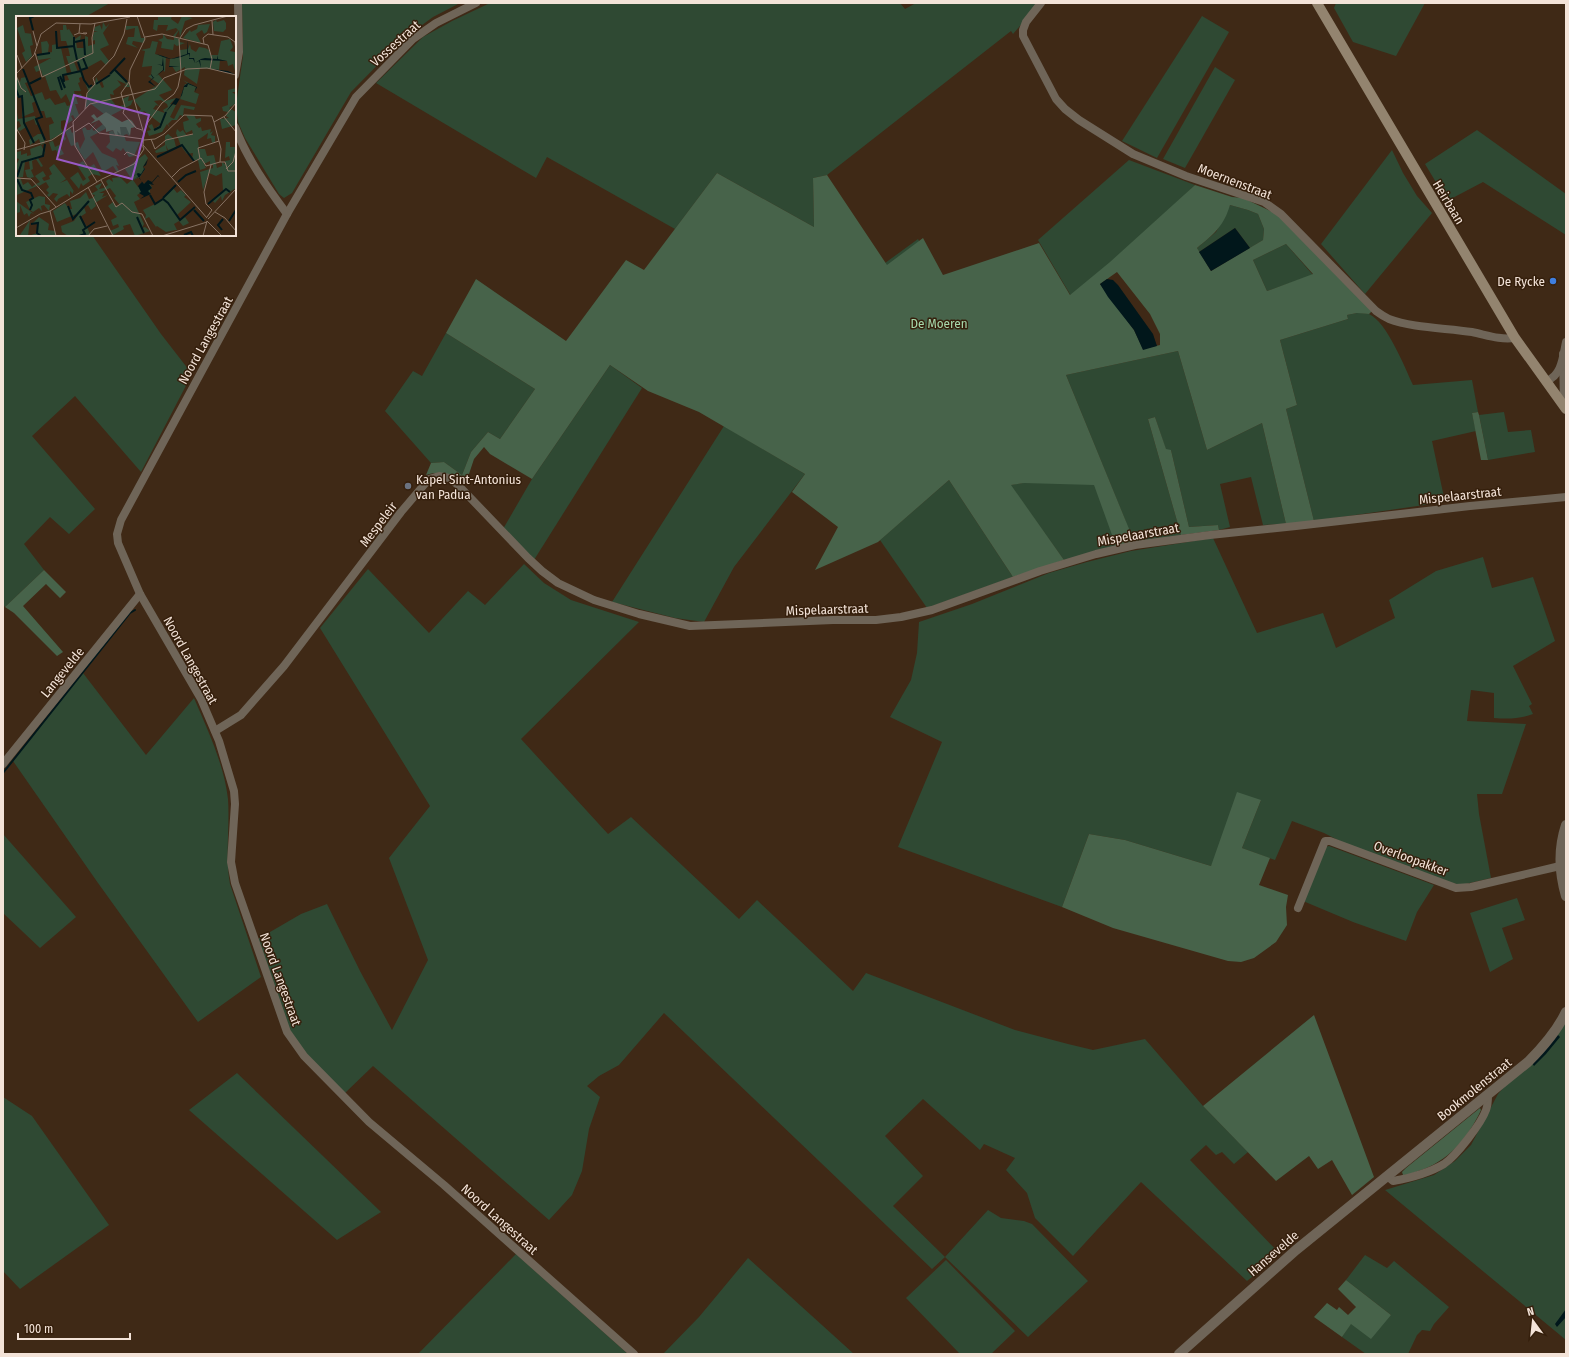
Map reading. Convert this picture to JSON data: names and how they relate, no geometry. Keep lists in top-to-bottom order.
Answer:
{
  "streets": {
    "main road": ["Heirbaan"],
    "street": [
      "Vossestraat",
      "Moernenstraat",
      "Noord Langestraat",
      "Mispelaarstraat",
      "Mespeleir",
      "Langevelde",
      "Overloopakker",
      "Bookmolenstraat",
      "Hansevelde"
    ]
  },
  "crossings": [
    ["Vossestraat", "Noord Langestraat"],
    ["Moernenstraat", "Heirbaan"],
    ["Noord Langestraat", "Mespeleir"],
    ["Noord Langestraat", "Langevelde"],
    ["Mispelaarstraat", "Mespeleir"],
    ["Bookmolenstraat", "Hansevelde"]
  ],
  "parks": ["De Moeren"],
  "places": ["De Rycke", "Kapel Sint-Antonius van Padua"],
  "scale_bar": "100 m",
  "north": "top"
}
